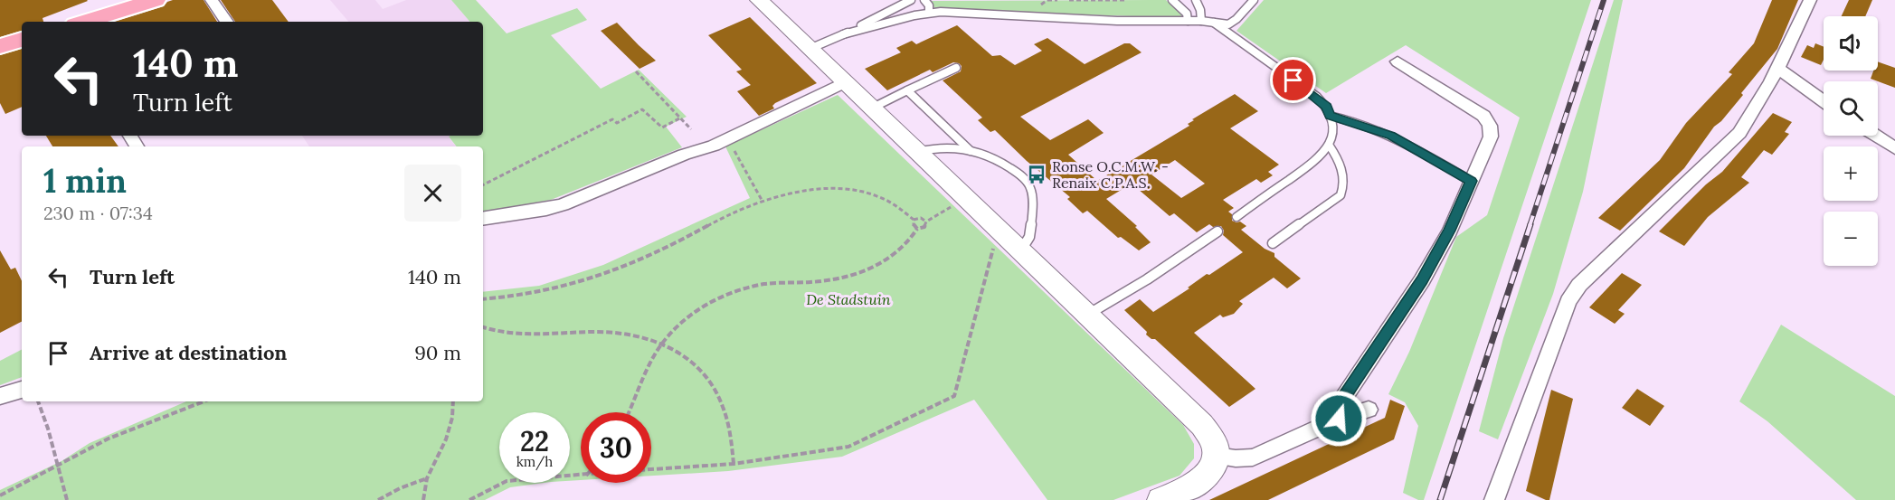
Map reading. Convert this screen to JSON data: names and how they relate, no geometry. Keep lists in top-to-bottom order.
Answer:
{
  "parks": ["De Stadstuin"],
  "places": {
    "bus stop": ["Ronse O.C.M.W. - Renaix C.P.A.S."]
  },
  "page": {
    "map_buttons": ["+", "−"],
    "turn": ["140 m", "Turn left"],
    "heading": ["1 min", "230 m · 07:34"],
    "list": [
      {
        "name": "Turn left",
        "value": "140 m"
      },
      {
        "name": "Arrive at destination",
        "value": "90 m"
      }
    ],
    "speed": "22 km/h",
    "limit": "30"
  }
}
